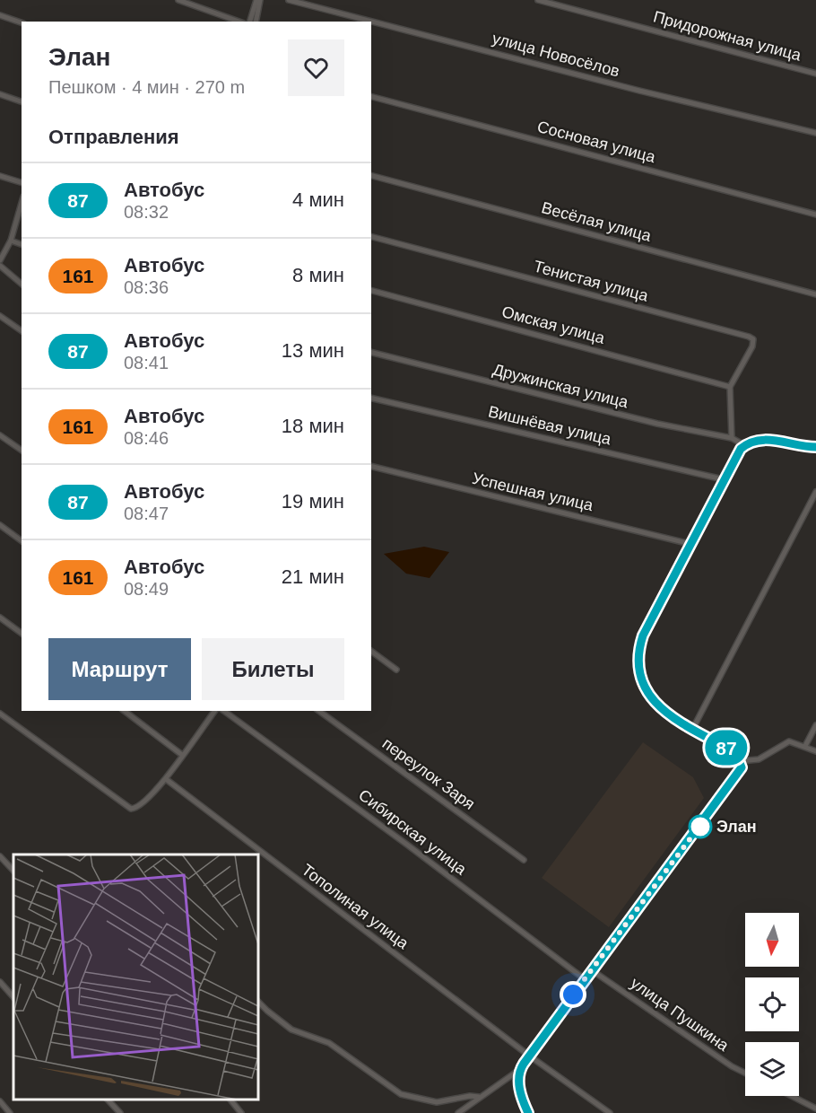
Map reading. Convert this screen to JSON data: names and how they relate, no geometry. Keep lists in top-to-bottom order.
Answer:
{
  "streets": {
    "street": [
      "Придорожная улица",
      "улица Новосёлов",
      "Сосновая улица",
      "Весёлая улица",
      "Тенистая улица",
      "Омская улица",
      "Дружинская улица",
      "Вишнёвая улица",
      "Успешная улица",
      "переулок Заря",
      "Сибирская улица",
      "Тополиная улица",
      "улица Пушкина"
    ]
  },
  "crossings": [
    ["Тенистая улица", "Омская улица"]
  ],
  "places": ["Элан"],
  "lines": ["bus line 87"],
  "north": "bottom",
  "page": {
    "on_map": "87",
    "heading": [
      ["Элан", "Пешком · 4 мин · 270 m"],
      "Отправления"
    ],
    "list": [
      {
        "mark": "87",
        "name": "Автобус",
        "note": "08:32",
        "value": "4 мин"
      },
      {
        "mark": "161",
        "name": "Автобус",
        "note": "08:36",
        "value": "8 мин"
      },
      {
        "mark": "87",
        "name": "Автобус",
        "note": "08:41",
        "value": "13 мин"
      },
      {
        "mark": "161",
        "name": "Автобус",
        "note": "08:46",
        "value": "18 мин"
      },
      {
        "mark": "87",
        "name": "Автобус",
        "note": "08:47",
        "value": "19 мин"
      },
      {
        "mark": "161",
        "name": "Автобус",
        "note": "08:49",
        "value": "21 мин"
      }
    ],
    "buttons": ["Маршрут", "Билеты"]
  }
}
